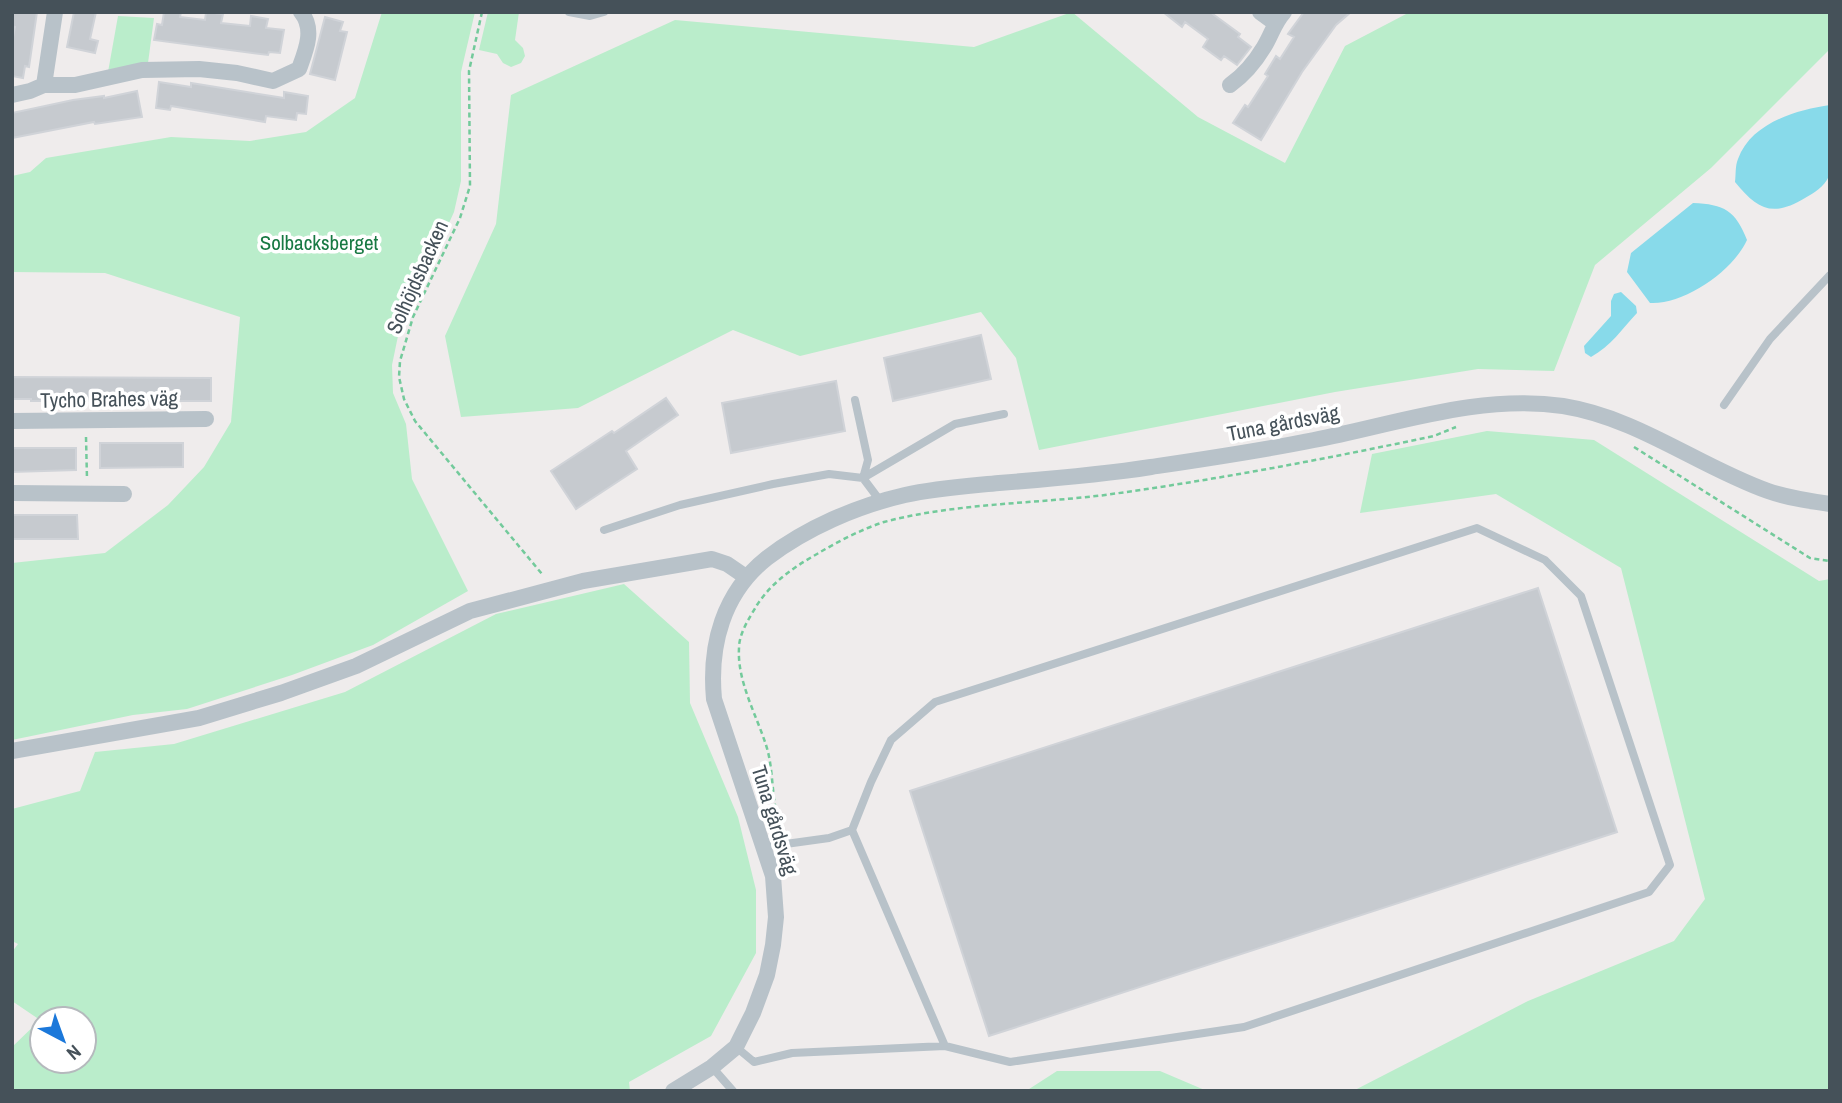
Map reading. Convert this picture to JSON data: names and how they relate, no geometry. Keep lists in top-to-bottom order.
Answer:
{
  "streets": {
    "street": ["Tycho Brahes väg", "Tuna gårdsväg"],
    "path": ["Solhöjdsbacken"]
  },
  "parks": ["Solbacksberget"],
  "north": "bottom right"
}
